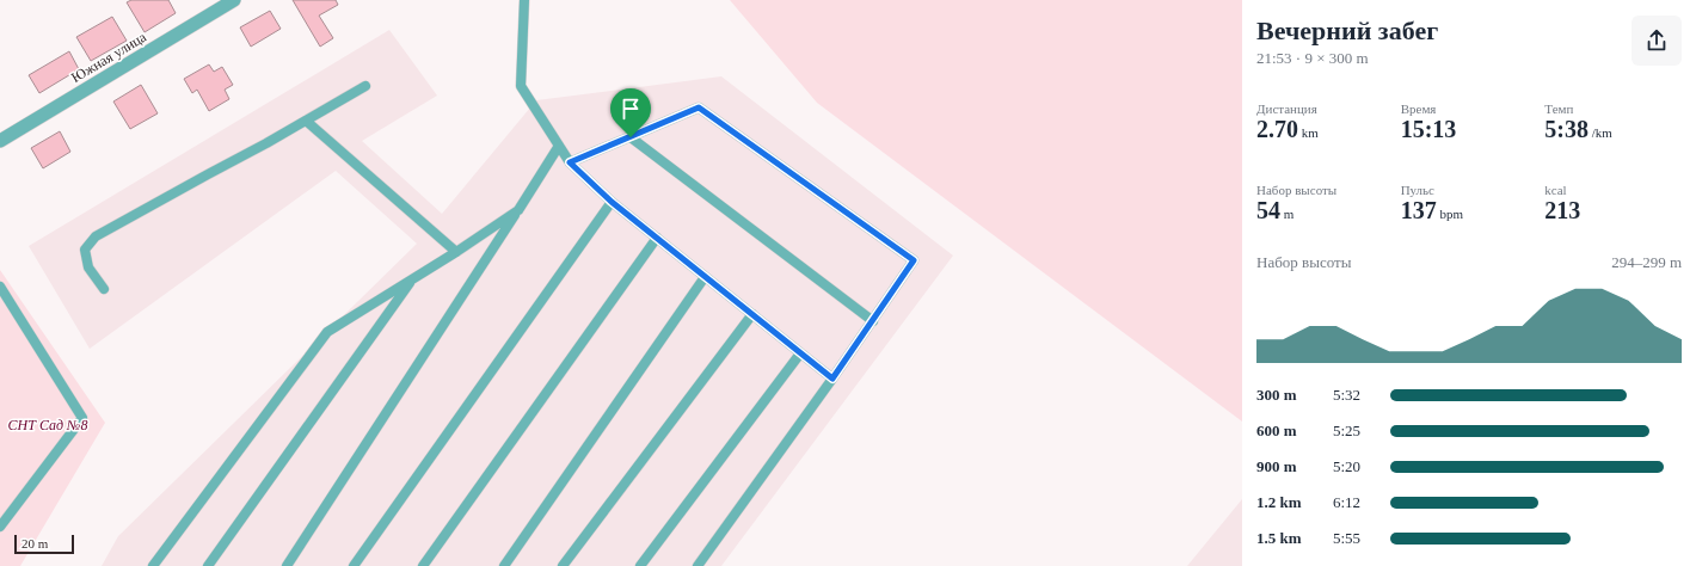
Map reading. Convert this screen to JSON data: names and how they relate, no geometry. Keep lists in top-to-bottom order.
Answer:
{
  "streets": {
    "street": ["Южная улица"]
  },
  "parks": ["СНТ Сад №8"],
  "scale_bar": "20 m",
  "page": {
    "heading": ["Вечерний забег", "21:53 · 9 × 300 m"],
    "stats": [
      ["Дистанция", "2.70 km"],
      ["Время", "15:13"],
      ["Темп", "5:38 /km"],
      ["Набор высоты", "54 m"],
      ["Пульс", "137 bpm"],
      ["kcal", "213"]
    ],
    "chart": ["Набор высоты", "294–299 m"],
    "list": [
      {
        "name": "300 m",
        "note": "5:32"
      },
      {
        "name": "600 m",
        "note": "5:25"
      },
      {
        "name": "900 m",
        "note": "5:20"
      },
      {
        "name": "1.2 km",
        "note": "6:12"
      },
      {
        "name": "1.5 km",
        "note": "5:55"
      }
    ],
    "scale": "20 m"
  }
}
